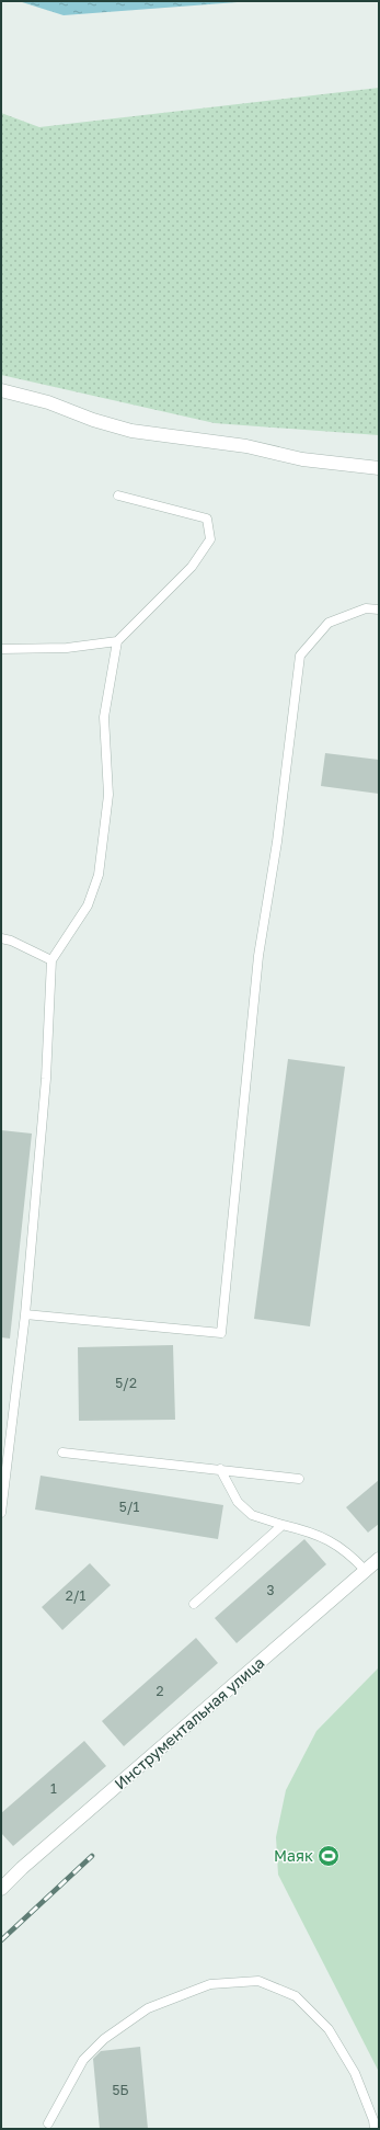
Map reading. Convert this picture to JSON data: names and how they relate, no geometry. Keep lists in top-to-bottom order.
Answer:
{
  "streets": {
    "street": ["Инструментальная улица"]
  },
  "places": {
    "sports": ["Маяк"]
  },
  "house_numbers": [
    "5/2",
    "5/1",
    "3",
    "2/1",
    "2",
    "1",
    "5Б"
  ]
}
